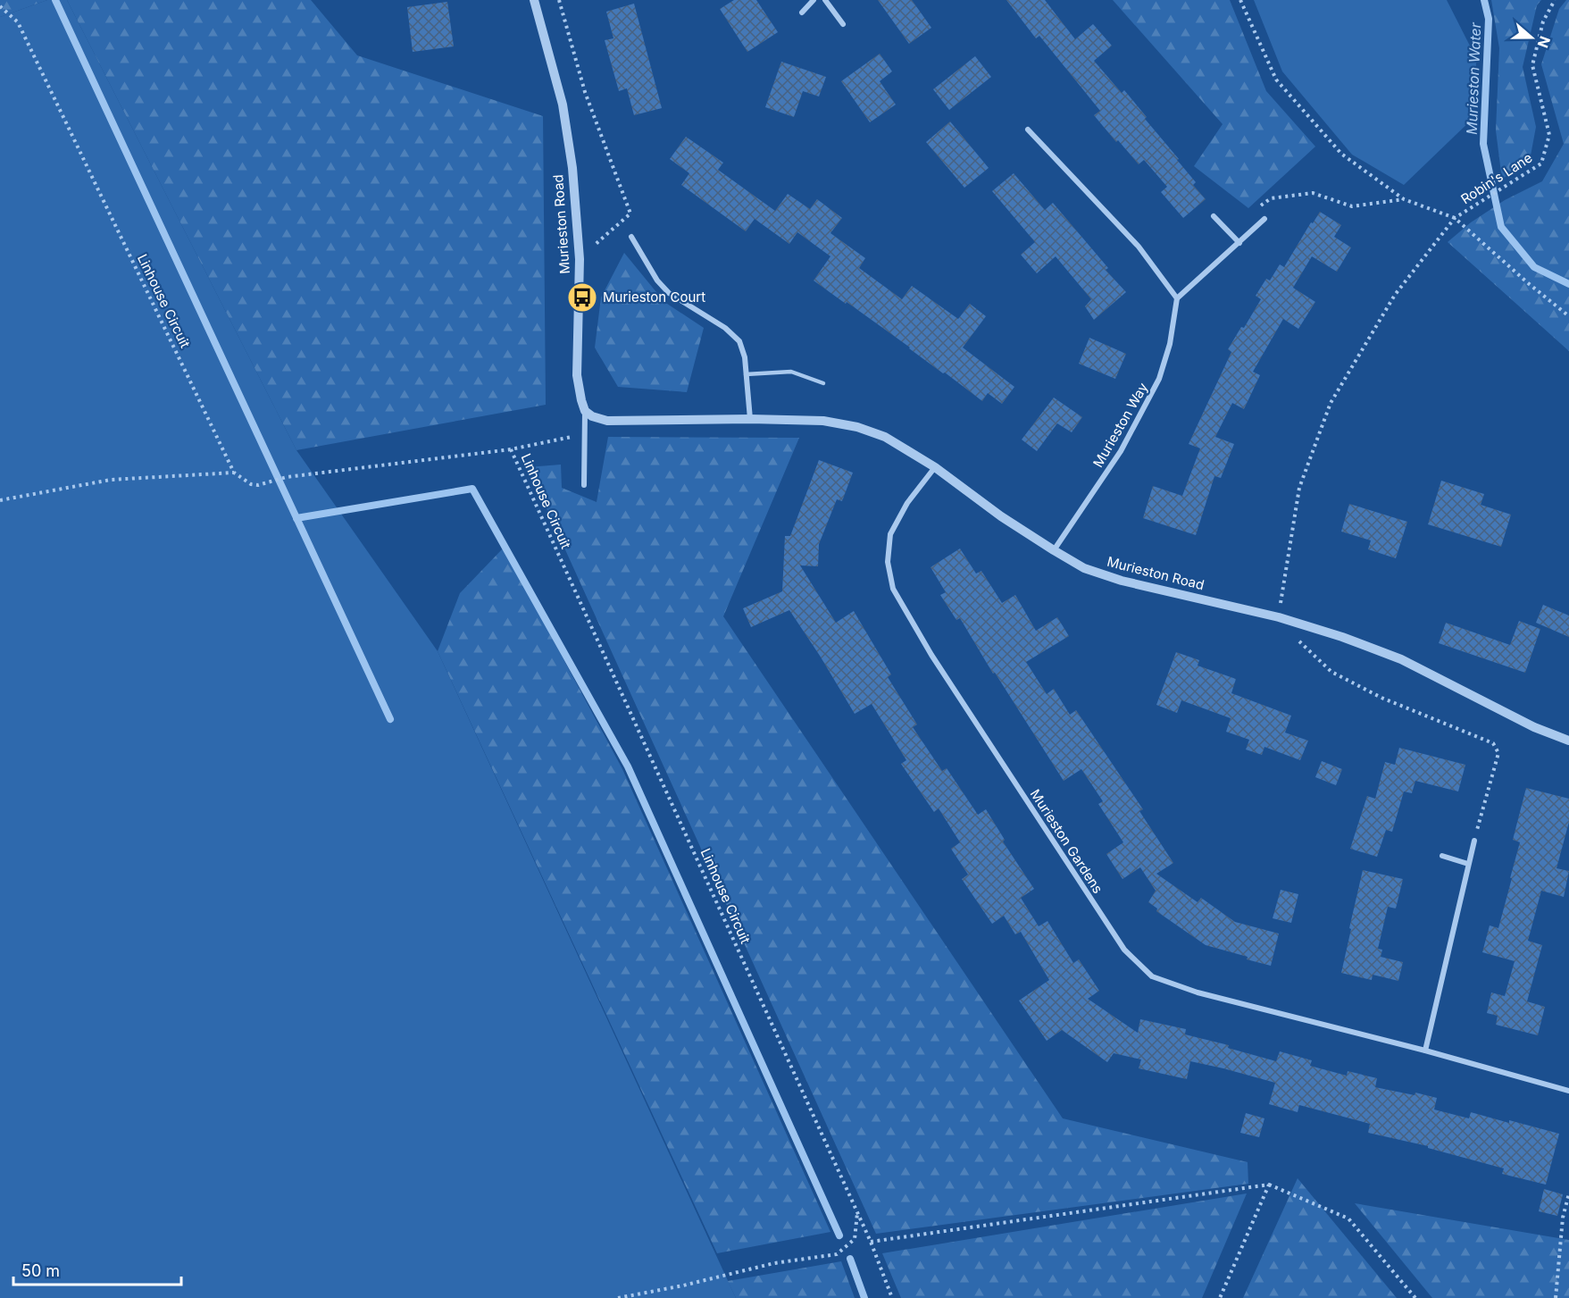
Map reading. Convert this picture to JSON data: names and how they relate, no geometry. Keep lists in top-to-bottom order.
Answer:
{
  "streets": {
    "street": ["Murieston Road", "Murieston Way", "Murieston Gardens"],
    "path": ["Robin's Lane", "Linhouse Circuit"]
  },
  "crossings": [
    ["Murieston Road", "Murieston Way"],
    ["Murieston Road", "Murieston Gardens"]
  ],
  "water": ["Murieston Water"],
  "places": {
    "bus stop": ["Murieston Court"]
  },
  "scale_bar": "50 m",
  "north": "right"
}
